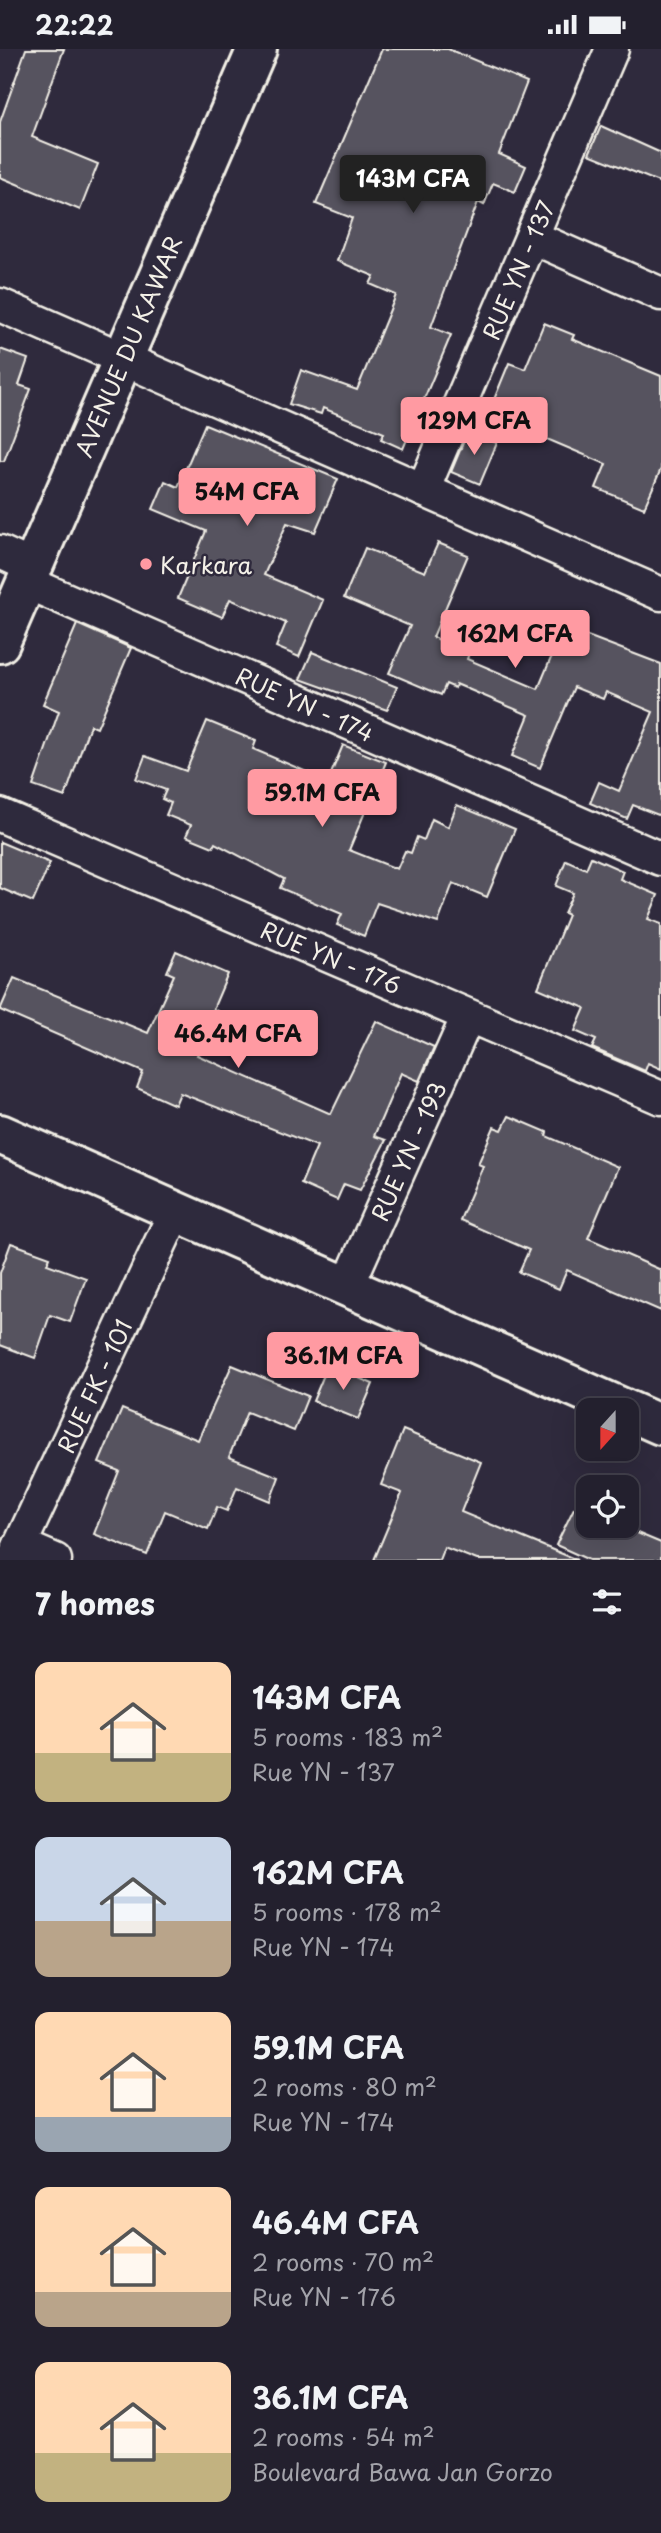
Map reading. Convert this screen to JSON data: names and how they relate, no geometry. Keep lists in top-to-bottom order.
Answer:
{
  "streets": {
    "main road": ["AVENUE DU KAWAR"],
    "street": [
      "RUE YN - 137",
      "RUE YN - 174",
      "RUE YN - 176",
      "RUE YN - 193",
      "RUE FK - 101"
    ]
  },
  "crossings": [
    ["AVENUE DU KAWAR", "RUE YN - 174"],
    ["RUE YN - 176", "RUE YN - 193"]
  ],
  "places": ["Karkara"],
  "north": "bottom",
  "page": {
    "status": "22:22",
    "price": [
      "143M CFA",
      "129M CFA",
      "54M CFA",
      "162M CFA",
      "59.1M CFA",
      "46.4M CFA",
      "36.1M CFA"
    ],
    "heading": "7 homes",
    "list": [
      {
        "name": "143M CFA",
        "note": "5 rooms · 183 m² · Rue YN - 137"
      },
      {
        "name": "162M CFA",
        "note": "5 rooms · 178 m² · Rue YN - 174"
      },
      {
        "name": "59.1M CFA",
        "note": "2 rooms · 80 m² · Rue YN - 174"
      },
      {
        "name": "46.4M CFA",
        "note": "2 rooms · 70 m² · Rue YN - 176"
      },
      {
        "name": "36.1M CFA",
        "note": "2 rooms · 54 m² · Boulevard Bawa Jan Gorzo"
      }
    ]
  }
}
